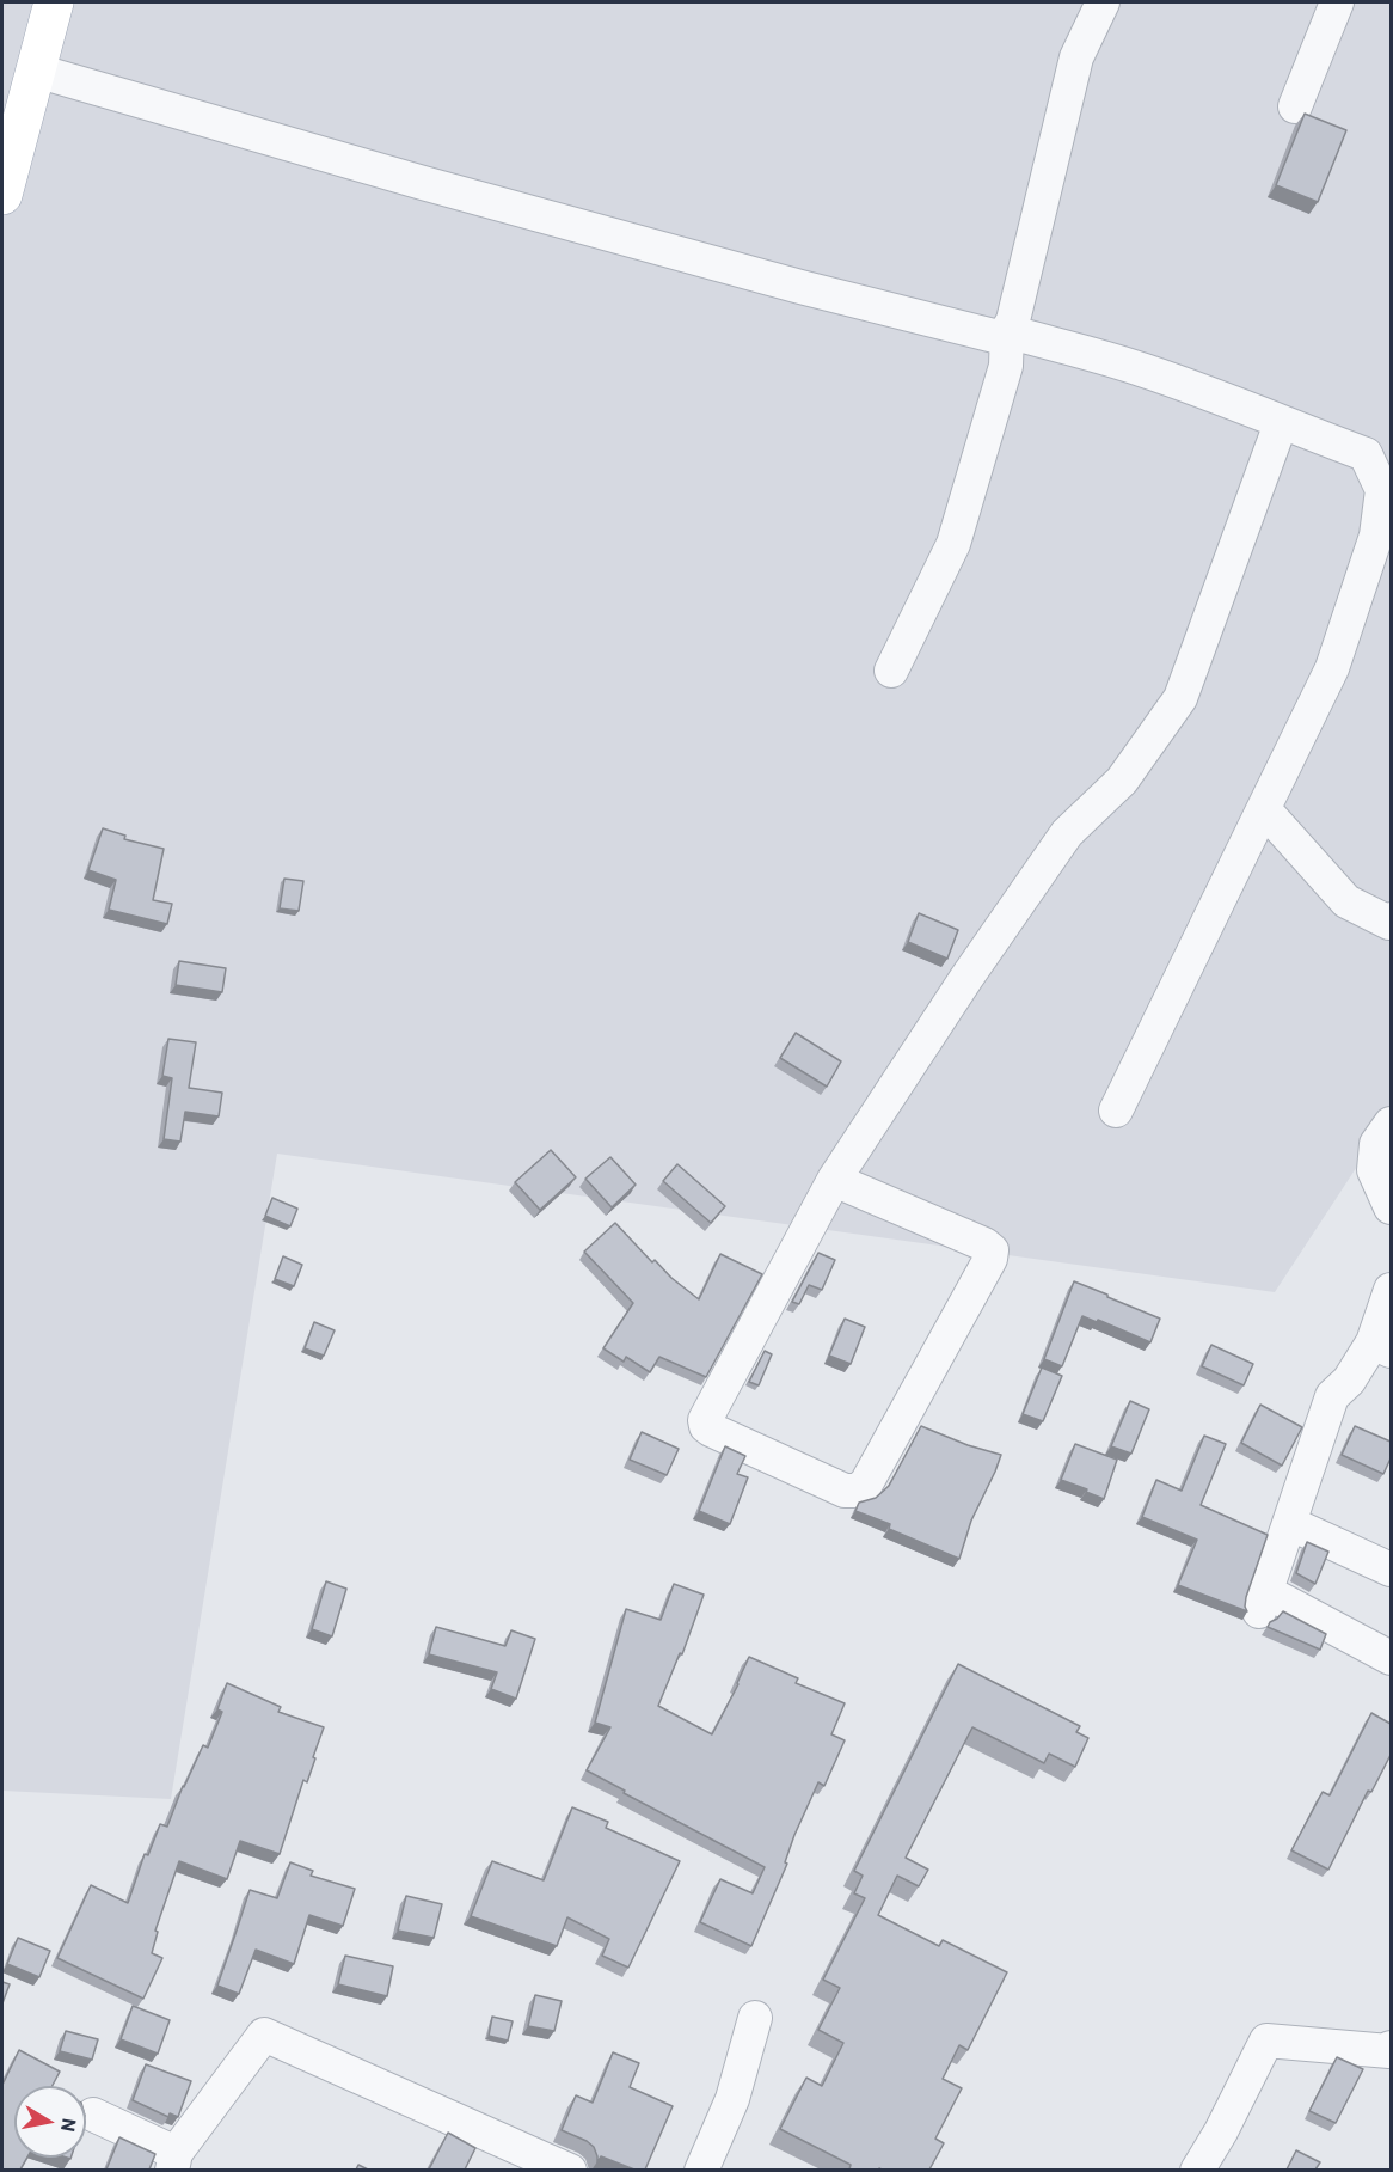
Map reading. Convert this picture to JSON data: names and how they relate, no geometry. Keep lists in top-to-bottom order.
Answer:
{
  "north": "right"
}
